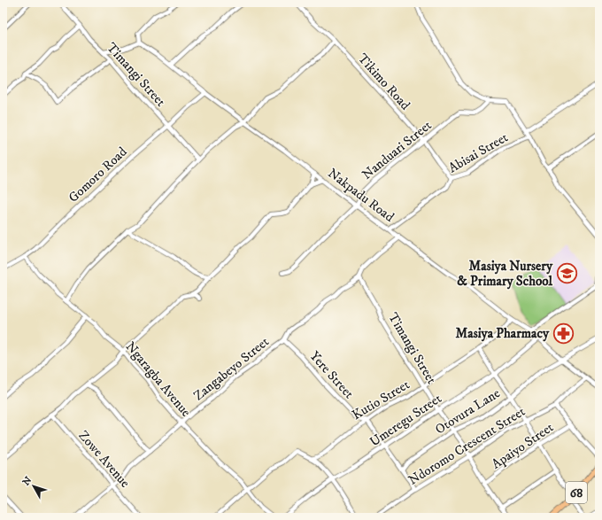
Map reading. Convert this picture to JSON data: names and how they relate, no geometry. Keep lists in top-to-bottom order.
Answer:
{
  "streets": {
    "main road": ["68"],
    "street": [
      "Timangi Street",
      "Tikimo Road",
      "Nanduari Street",
      "Abisai Street",
      "Gomoro Road",
      "Nakpadu Road",
      "Zangabeyo Street",
      "Yere Street",
      "Ngaragba Avenue",
      "Kutio Street",
      "Otovura Lane",
      "Umeregu Street",
      "Ndoromo Crescent Street",
      "Apaiyo Street",
      "Zowe Avenue"
    ]
  },
  "crossings": [
    ["Timangi Street", "Gomoro Road"],
    ["Timangi Street", "Zangabeyo Street"],
    ["Timangi Street", "Kutio Street"],
    ["Timangi Street", "Otovura Lane"],
    ["Timangi Street", "Umeregu Street"],
    ["Timangi Street", "Ndoromo Crescent Street"],
    ["Timangi Street", "Apaiyo Street"],
    ["Tikimo Road", "Nanduari Street"],
    ["Tikimo Road", "Abisai Street"],
    ["Nanduari Street", "Nakpadu Road"],
    ["Abisai Street", "Nakpadu Road"],
    ["Gomoro Road", "Nakpadu Road"],
    ["Gomoro Road", "Ngaragba Avenue"],
    ["Nakpadu Road", "Zangabeyo Street"],
    ["Nakpadu Road", "Kutio Street"],
    ["Nakpadu Road", "Otovura Lane"],
    ["Nakpadu Road", "Umeregu Street"],
    ["Nakpadu Road", "Ndoromo Crescent Street"],
    ["Zangabeyo Street", "Yere Street"],
    ["Zangabeyo Street", "Ngaragba Avenue"],
    ["Zangabeyo Street", "Zowe Avenue"],
    ["Yere Street", "Kutio Street"],
    ["Yere Street", "Otovura Lane"],
    ["Yere Street", "Umeregu Street"],
    ["Yere Street", "Ndoromo Crescent Street"]
  ],
  "places": {
    "school or university": ["Masiya Nursery & Primary School"],
    "pharmacy": ["Masiya Pharmacy"]
  },
  "north": "top left"
}
